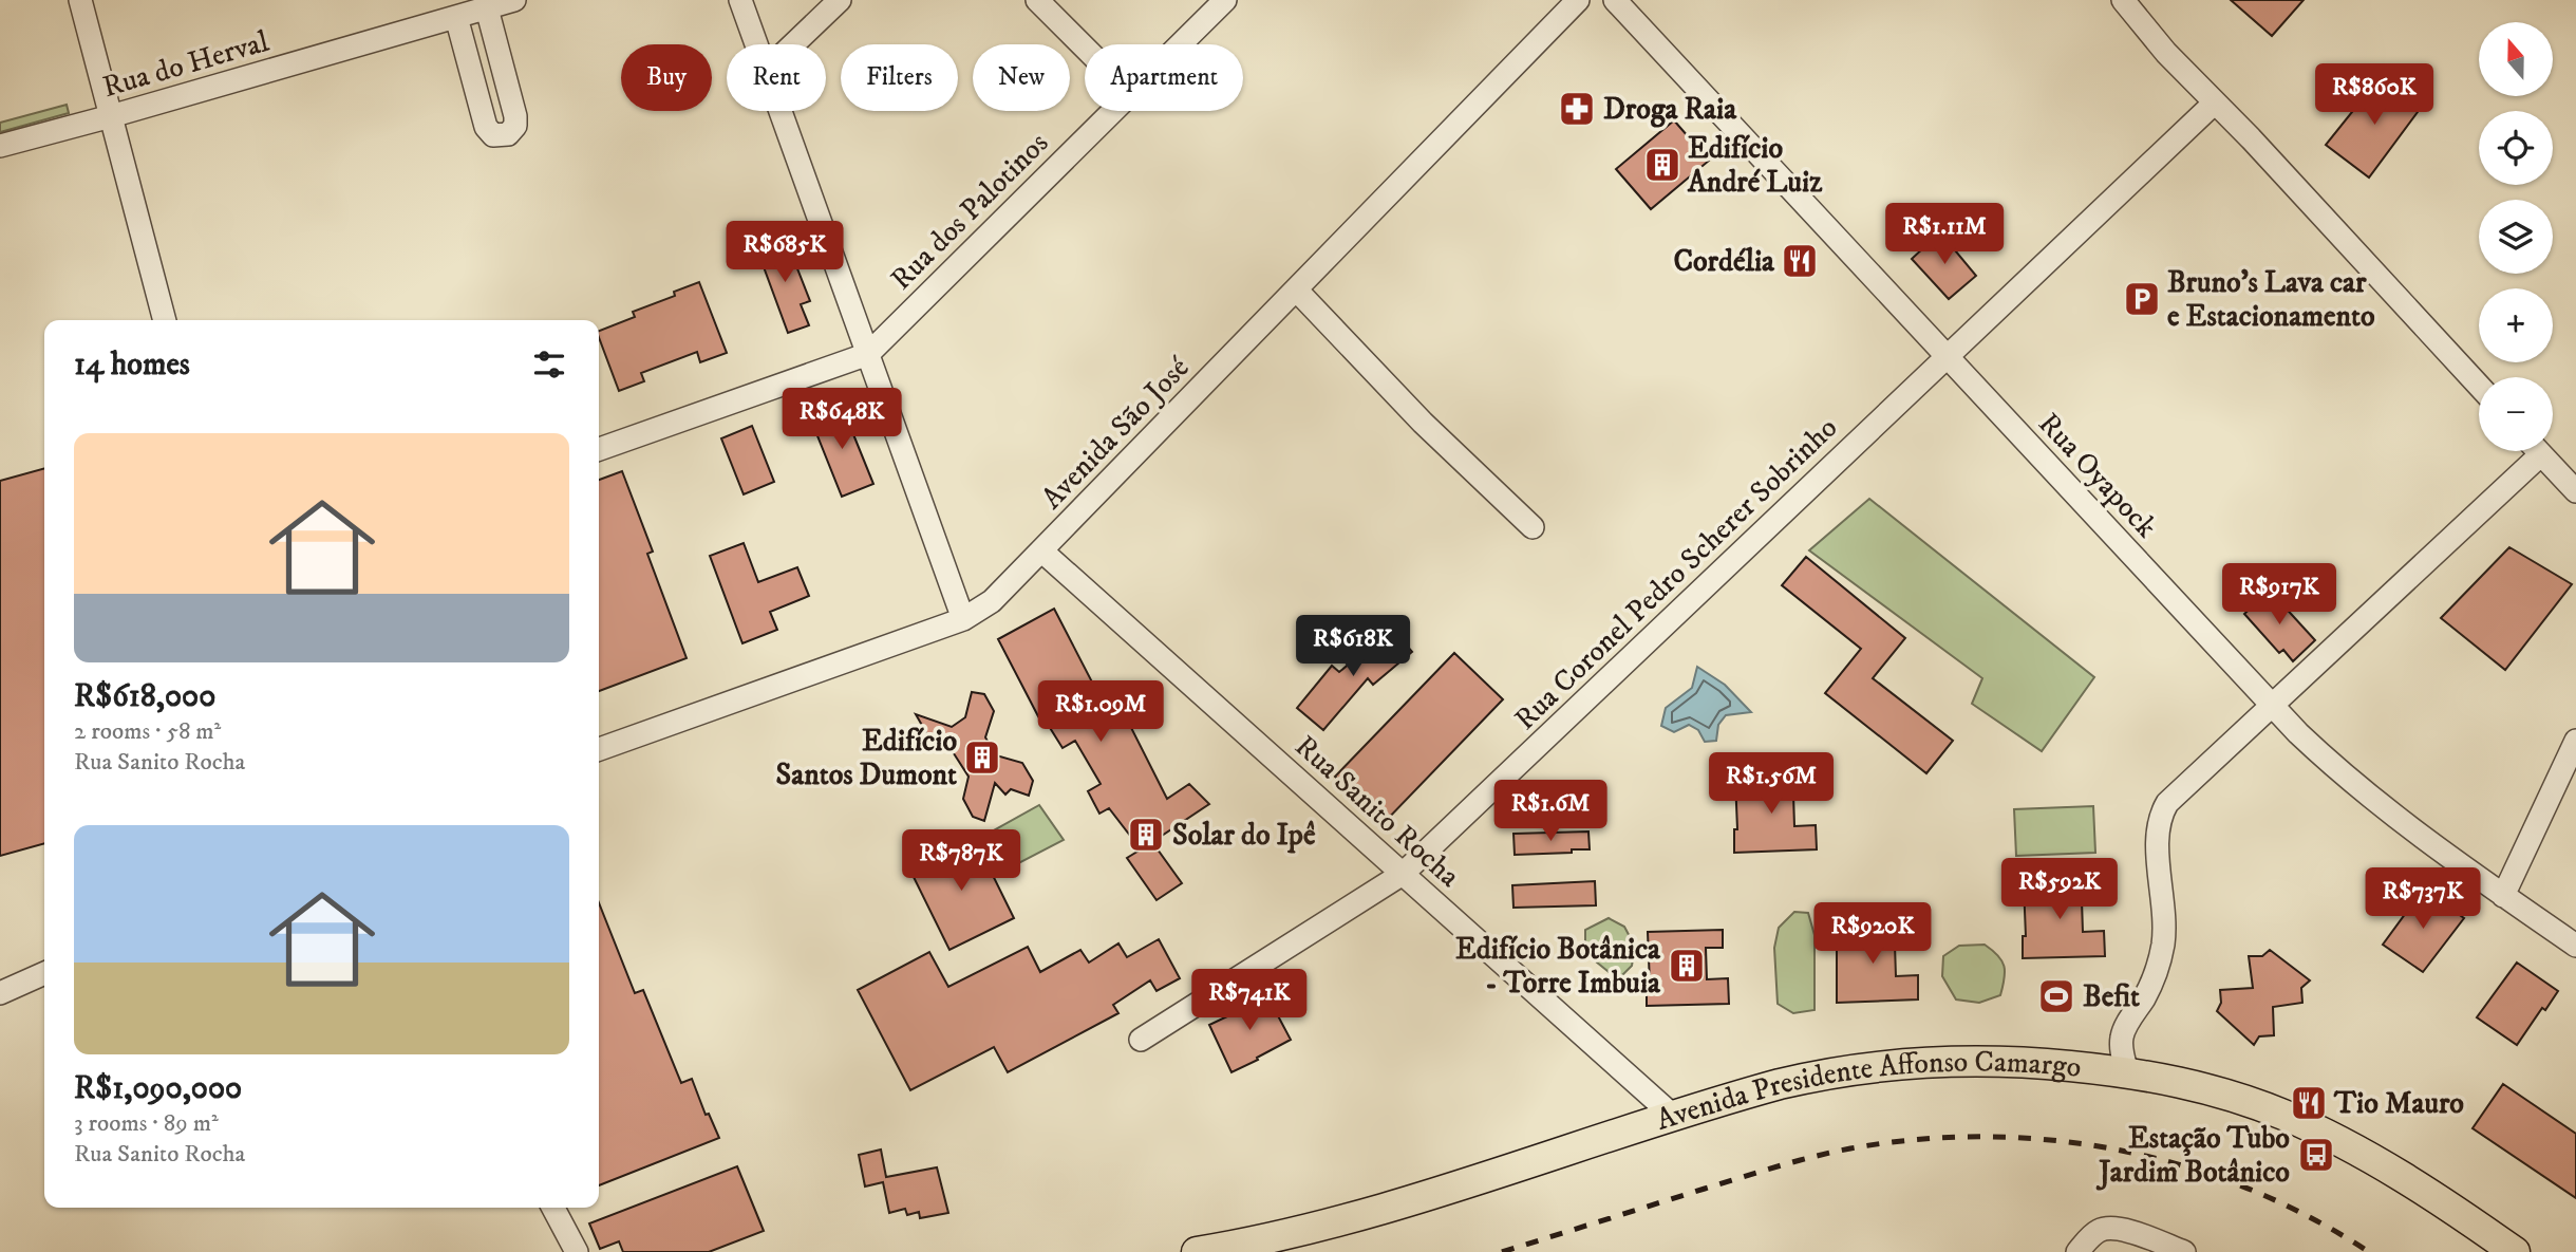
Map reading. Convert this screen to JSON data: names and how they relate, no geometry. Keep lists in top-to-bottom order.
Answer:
{
  "streets": {
    "main road": ["Avenida Presidente Affonso Camargo"],
    "street": [
      "Rua do Herval",
      "Rua dos Palotinos",
      "Avenida São José",
      "Rua Oyapock",
      "Rua Coronel Pedro Scherer Sobrinho",
      "Rua Sanito Rocha"
    ]
  },
  "crossings": [
    ["Avenida São José", "Rua Sanito Rocha"],
    ["Rua Oyapock", "Rua Coronel Pedro Scherer Sobrinho"],
    ["Rua Coronel Pedro Scherer Sobrinho", "Rua Sanito Rocha"],
    ["Rua Sanito Rocha", "Avenida Presidente Affonso Camargo"]
  ],
  "places": {
    "pharmacy": ["Droga Raia"],
    "building": [
      "Edifício André Luiz",
      "Edifício Santos Dumont",
      "Solar do Ipê",
      "Edifício Botânica - Torre Imbuia"
    ],
    "restaurant": ["Cordélia", "Tio Mauro"],
    "parking": ["Bruno's Lava car e Estacionamento"],
    "sports": ["Befit"],
    "bus stop": ["Estação Tubo Jardim Botânico"]
  },
  "north": "top",
  "page": {
    "map_buttons": ["+", "−"],
    "chip": [
      "Buy",
      "Rent",
      "Filters",
      "New",
      "Apartment"
    ],
    "price": [
      "R$860K",
      "R$1.11M",
      "R$685K",
      "R$648K",
      "R$917K",
      "R$618K",
      "R$1.09M",
      "R$1.56M",
      "R$1.6M",
      "R$787K",
      "R$592K",
      "R$737K",
      "R$920K",
      "R$741K"
    ],
    "heading": "14 homes",
    "list": [
      {
        "name": "R$618,000",
        "note": "2 rooms · 58 m² · Rua Sanito Rocha"
      },
      {
        "name": "R$1,090,000",
        "note": "3 rooms · 89 m² · Rua Sanito Rocha"
      }
    ]
  }
}
